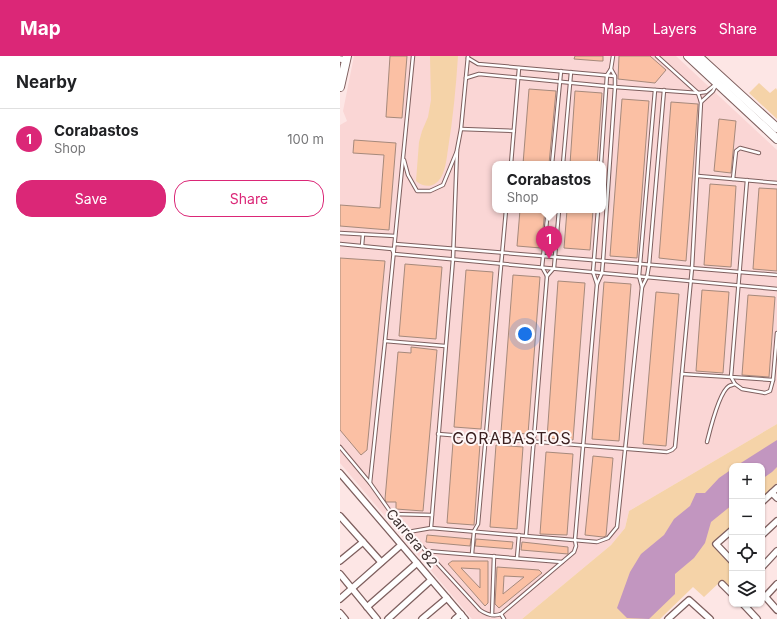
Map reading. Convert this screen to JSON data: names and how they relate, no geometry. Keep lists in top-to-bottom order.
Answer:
{
  "streets": {
    "street": ["Carrera 82"]
  },
  "districts": ["CORABASTOS"],
  "page": {
    "header": "Map",
    "nav": ["Map", "Layers", "Share"],
    "heading": "Nearby",
    "list": [
      {
        "mark": "1",
        "name": "Corabastos",
        "note": "Shop",
        "value": "100 m"
      }
    ],
    "popup": ["Corabastos", "Shop"],
    "buttons": ["Save", "Share"],
    "pins": "1",
    "map_buttons": ["+", "−"]
  }
}
